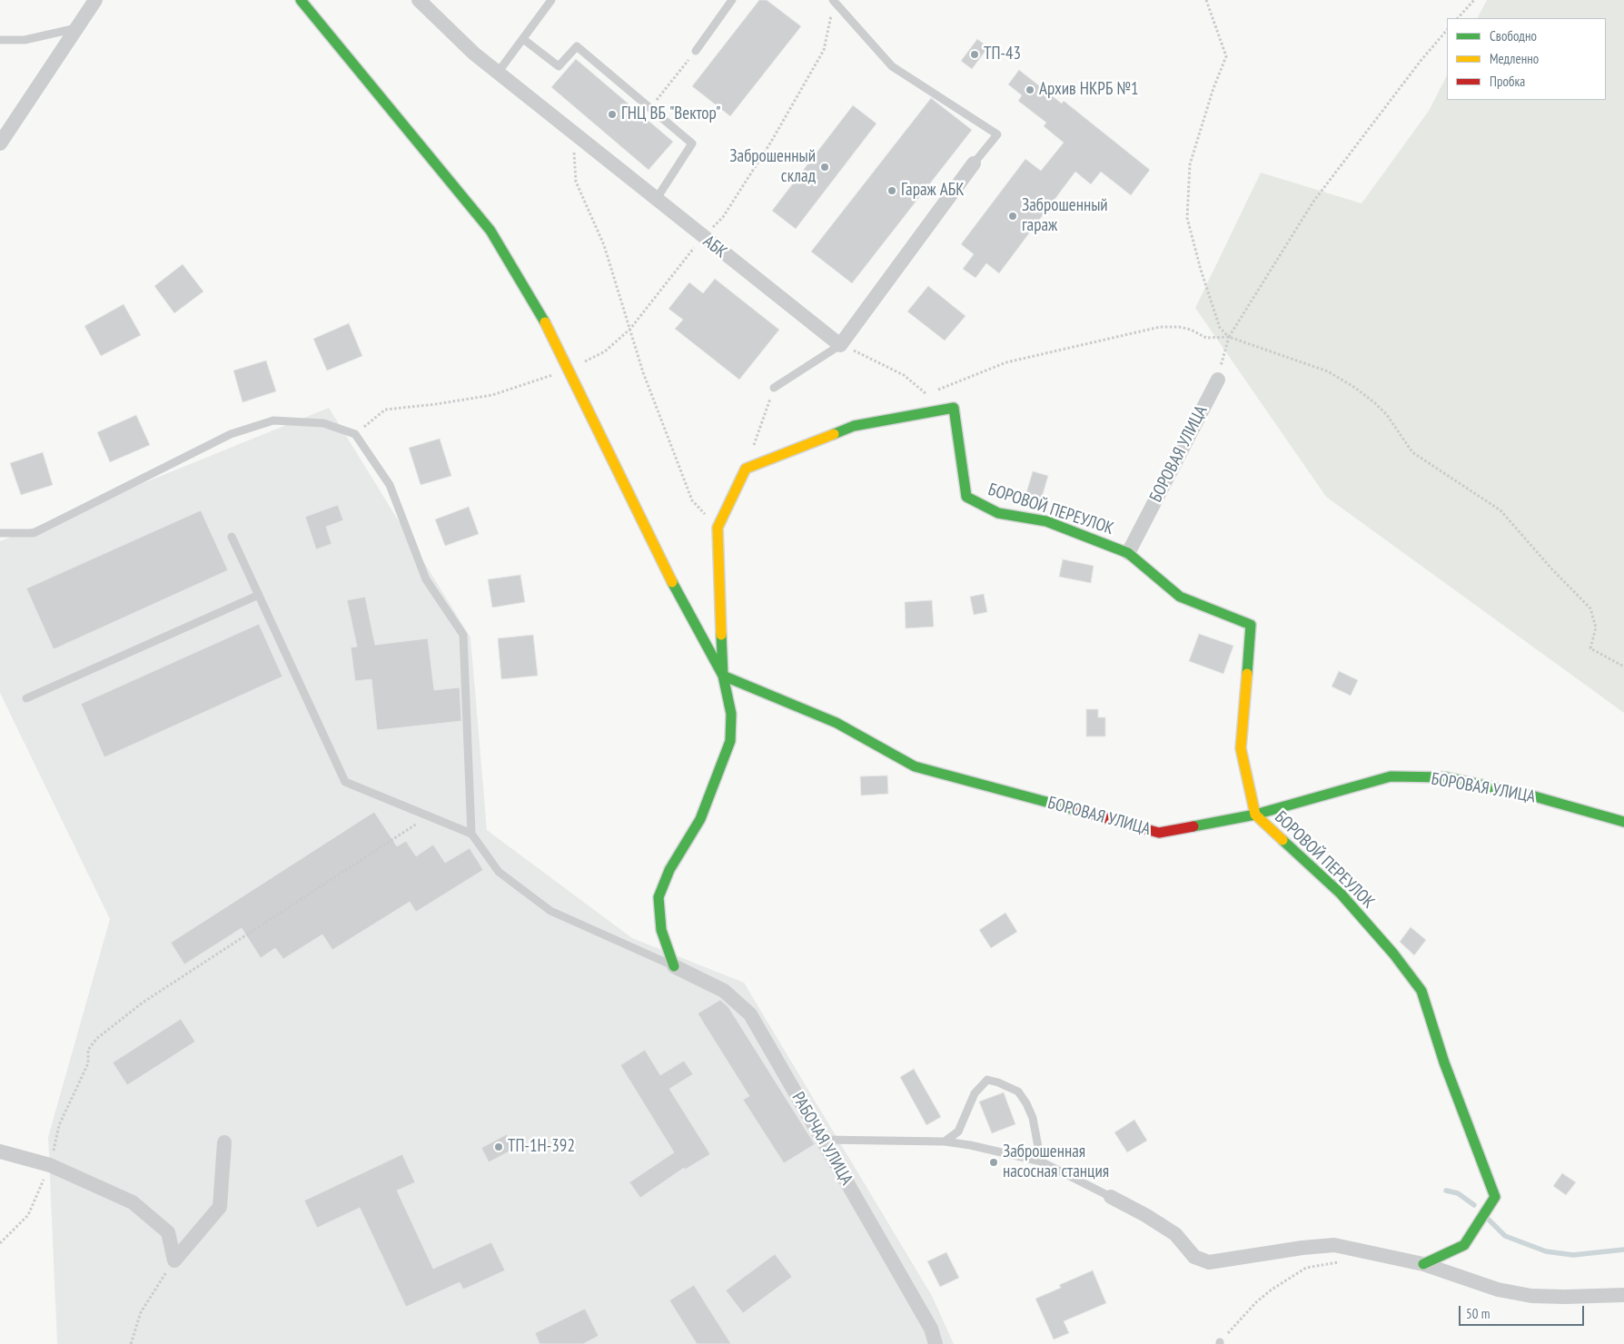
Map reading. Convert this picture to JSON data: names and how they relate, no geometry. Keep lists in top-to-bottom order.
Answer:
{
  "streets": {
    "street": [
      "АБК",
      "БОРОВАЯ УЛИЦА",
      "БОРОВОЙ ПЕРЕУЛОК",
      "РАБОЧАЯ УЛИЦА"
    ]
  },
  "crossings": [
    ["БОРОВАЯ УЛИЦА", "БОРОВОЙ ПЕРЕУЛОК"]
  ],
  "places": [
    "ТП-43",
    "Архив НКРБ №1",
    "ГНЦ ВБ \"Вектор\"",
    "Заброшенный склад",
    "Гараж АБК",
    "Заброшенный гараж",
    "ТП-1Н-392",
    "Заброшенная насосная станция"
  ],
  "legend": ["Свободно", "Медленно", "Пробка"],
  "scale_bar": "50 m"
}
